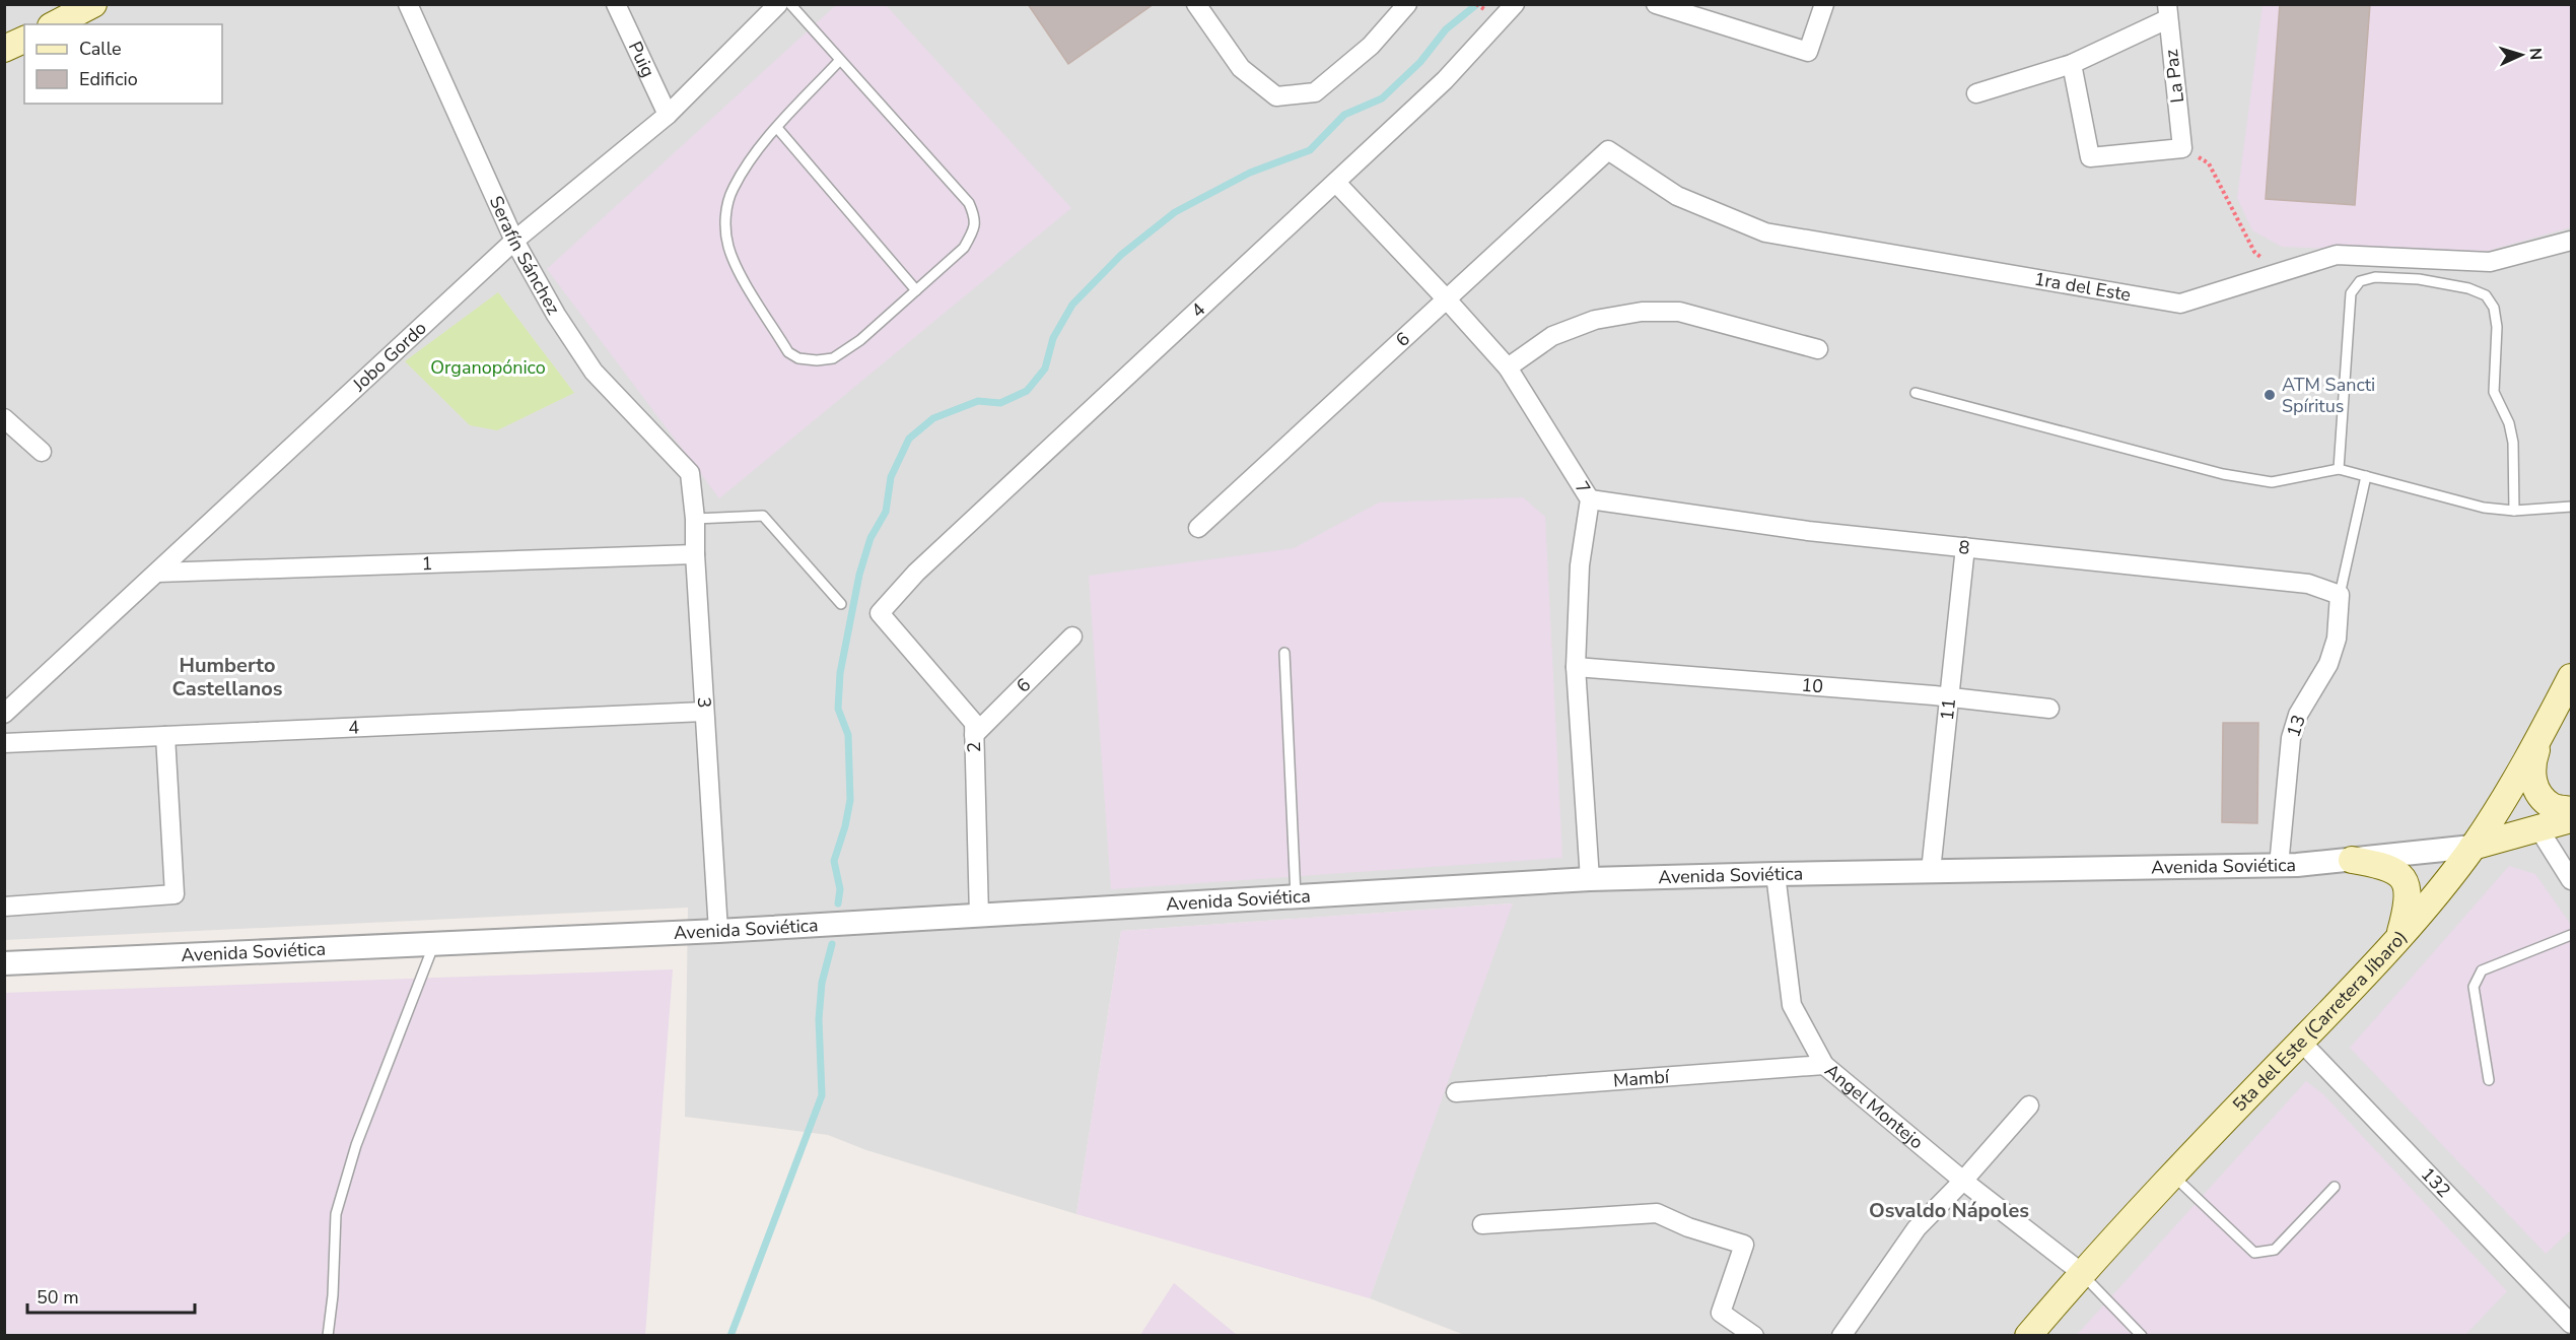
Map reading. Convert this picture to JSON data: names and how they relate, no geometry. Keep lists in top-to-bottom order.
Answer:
{
  "streets": {
    "main road": ["5ta del Este (Carretera Jíbaro)"],
    "street": [
      "Puig",
      "La Paz",
      "Serafín Sánchez",
      "1ra del Este",
      "4",
      "6",
      "Jobo Gordo",
      "7",
      "8",
      "1",
      "10",
      "3",
      "11",
      "13",
      "2",
      "Avenida Soviética",
      "Mambí",
      "Angel Montejo",
      "132"
    ]
  },
  "crossings": [
    ["Puig", "Jobo Gordo"],
    ["Serafín Sánchez", "Jobo Gordo"],
    ["Serafín Sánchez", "3"],
    ["1ra del Este", "6"],
    ["4", "7"],
    ["4", "3"],
    ["4", "2"],
    ["6", "7"],
    ["6", "2"],
    ["Jobo Gordo", "1"],
    ["7", "8"],
    ["7", "10"],
    ["7", "Avenida Soviética"],
    ["8", "11"],
    ["8", "13"],
    ["1", "3"],
    ["10", "11"],
    ["3", "Avenida Soviética"],
    ["11", "Avenida Soviética"],
    ["13", "Avenida Soviética"],
    ["2", "Avenida Soviética"],
    ["Avenida Soviética", "5ta del Este (Carretera Jíbaro)"],
    ["Avenida Soviética", "Angel Montejo"],
    ["5ta del Este (Carretera Jíbaro)", "Angel Montejo"],
    ["5ta del Este (Carretera Jíbaro)", "132"],
    ["Mambí", "Angel Montejo"]
  ],
  "districts": ["Humberto Castellanos", "Osvaldo Nápoles"],
  "parks": ["Organopónico"],
  "places": ["ATM Sancti Spíritus"],
  "legend": ["Calle", "Edificio"],
  "scale_bar": "50 m",
  "north": "right"
}
